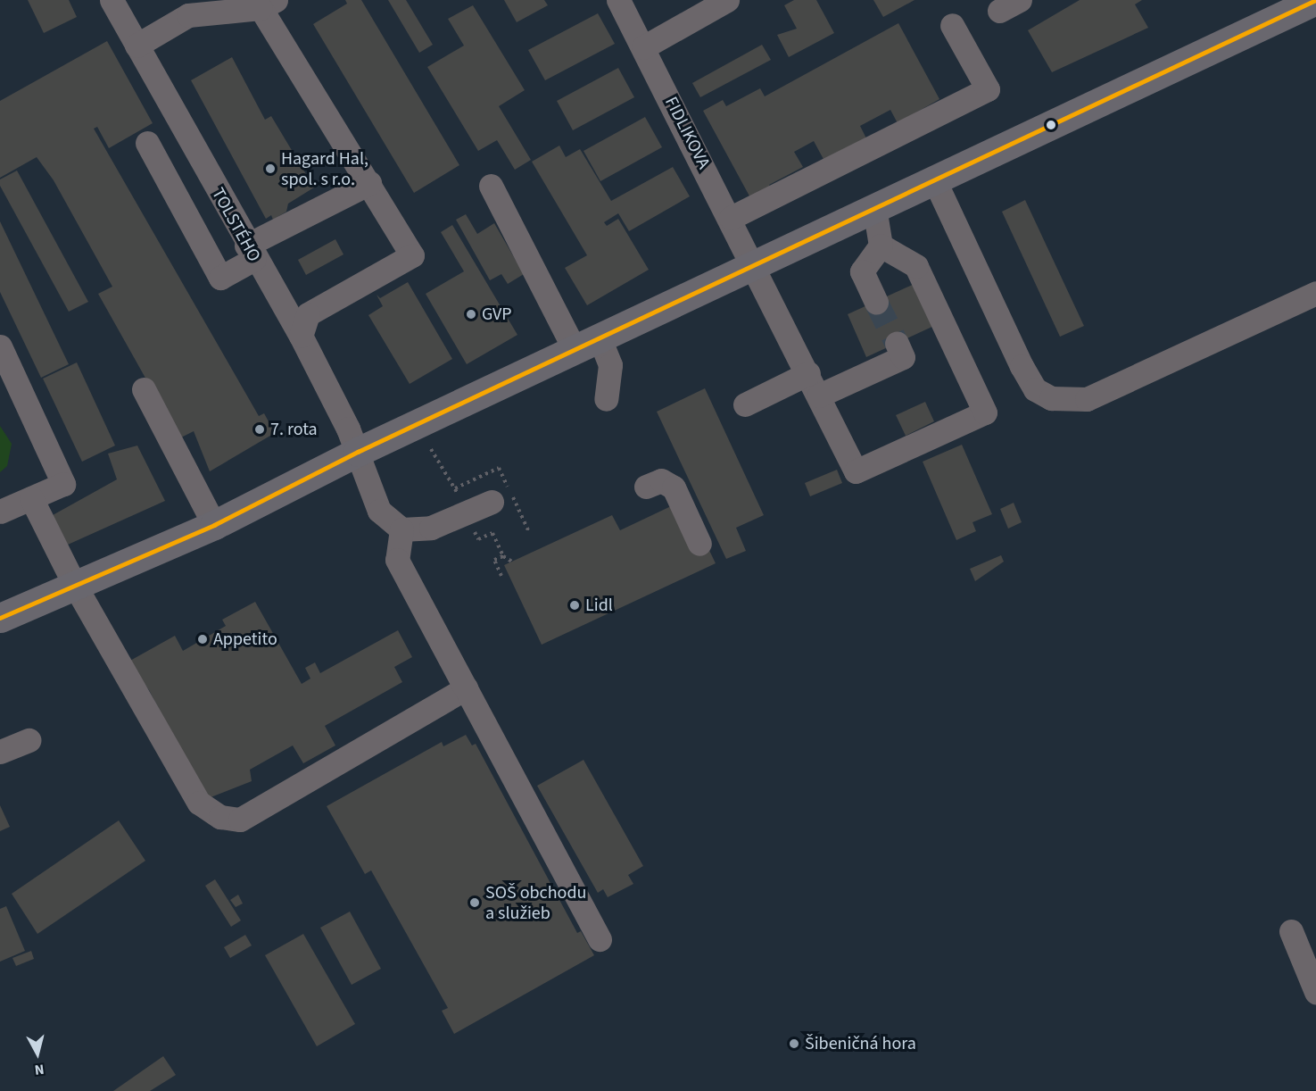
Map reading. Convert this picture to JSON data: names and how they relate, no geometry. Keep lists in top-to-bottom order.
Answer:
{
  "streets": {
    "street": ["FIDLIKOVA", "TOLSTÉHO"]
  },
  "places": [
    "Hagard Hal, spol. s r.o.",
    "GVP",
    "7. rota",
    "Lidl",
    "Appetito",
    "SOŠ obchodu a služieb",
    "Šibeničná hora"
  ],
  "north": "bottom"
}
